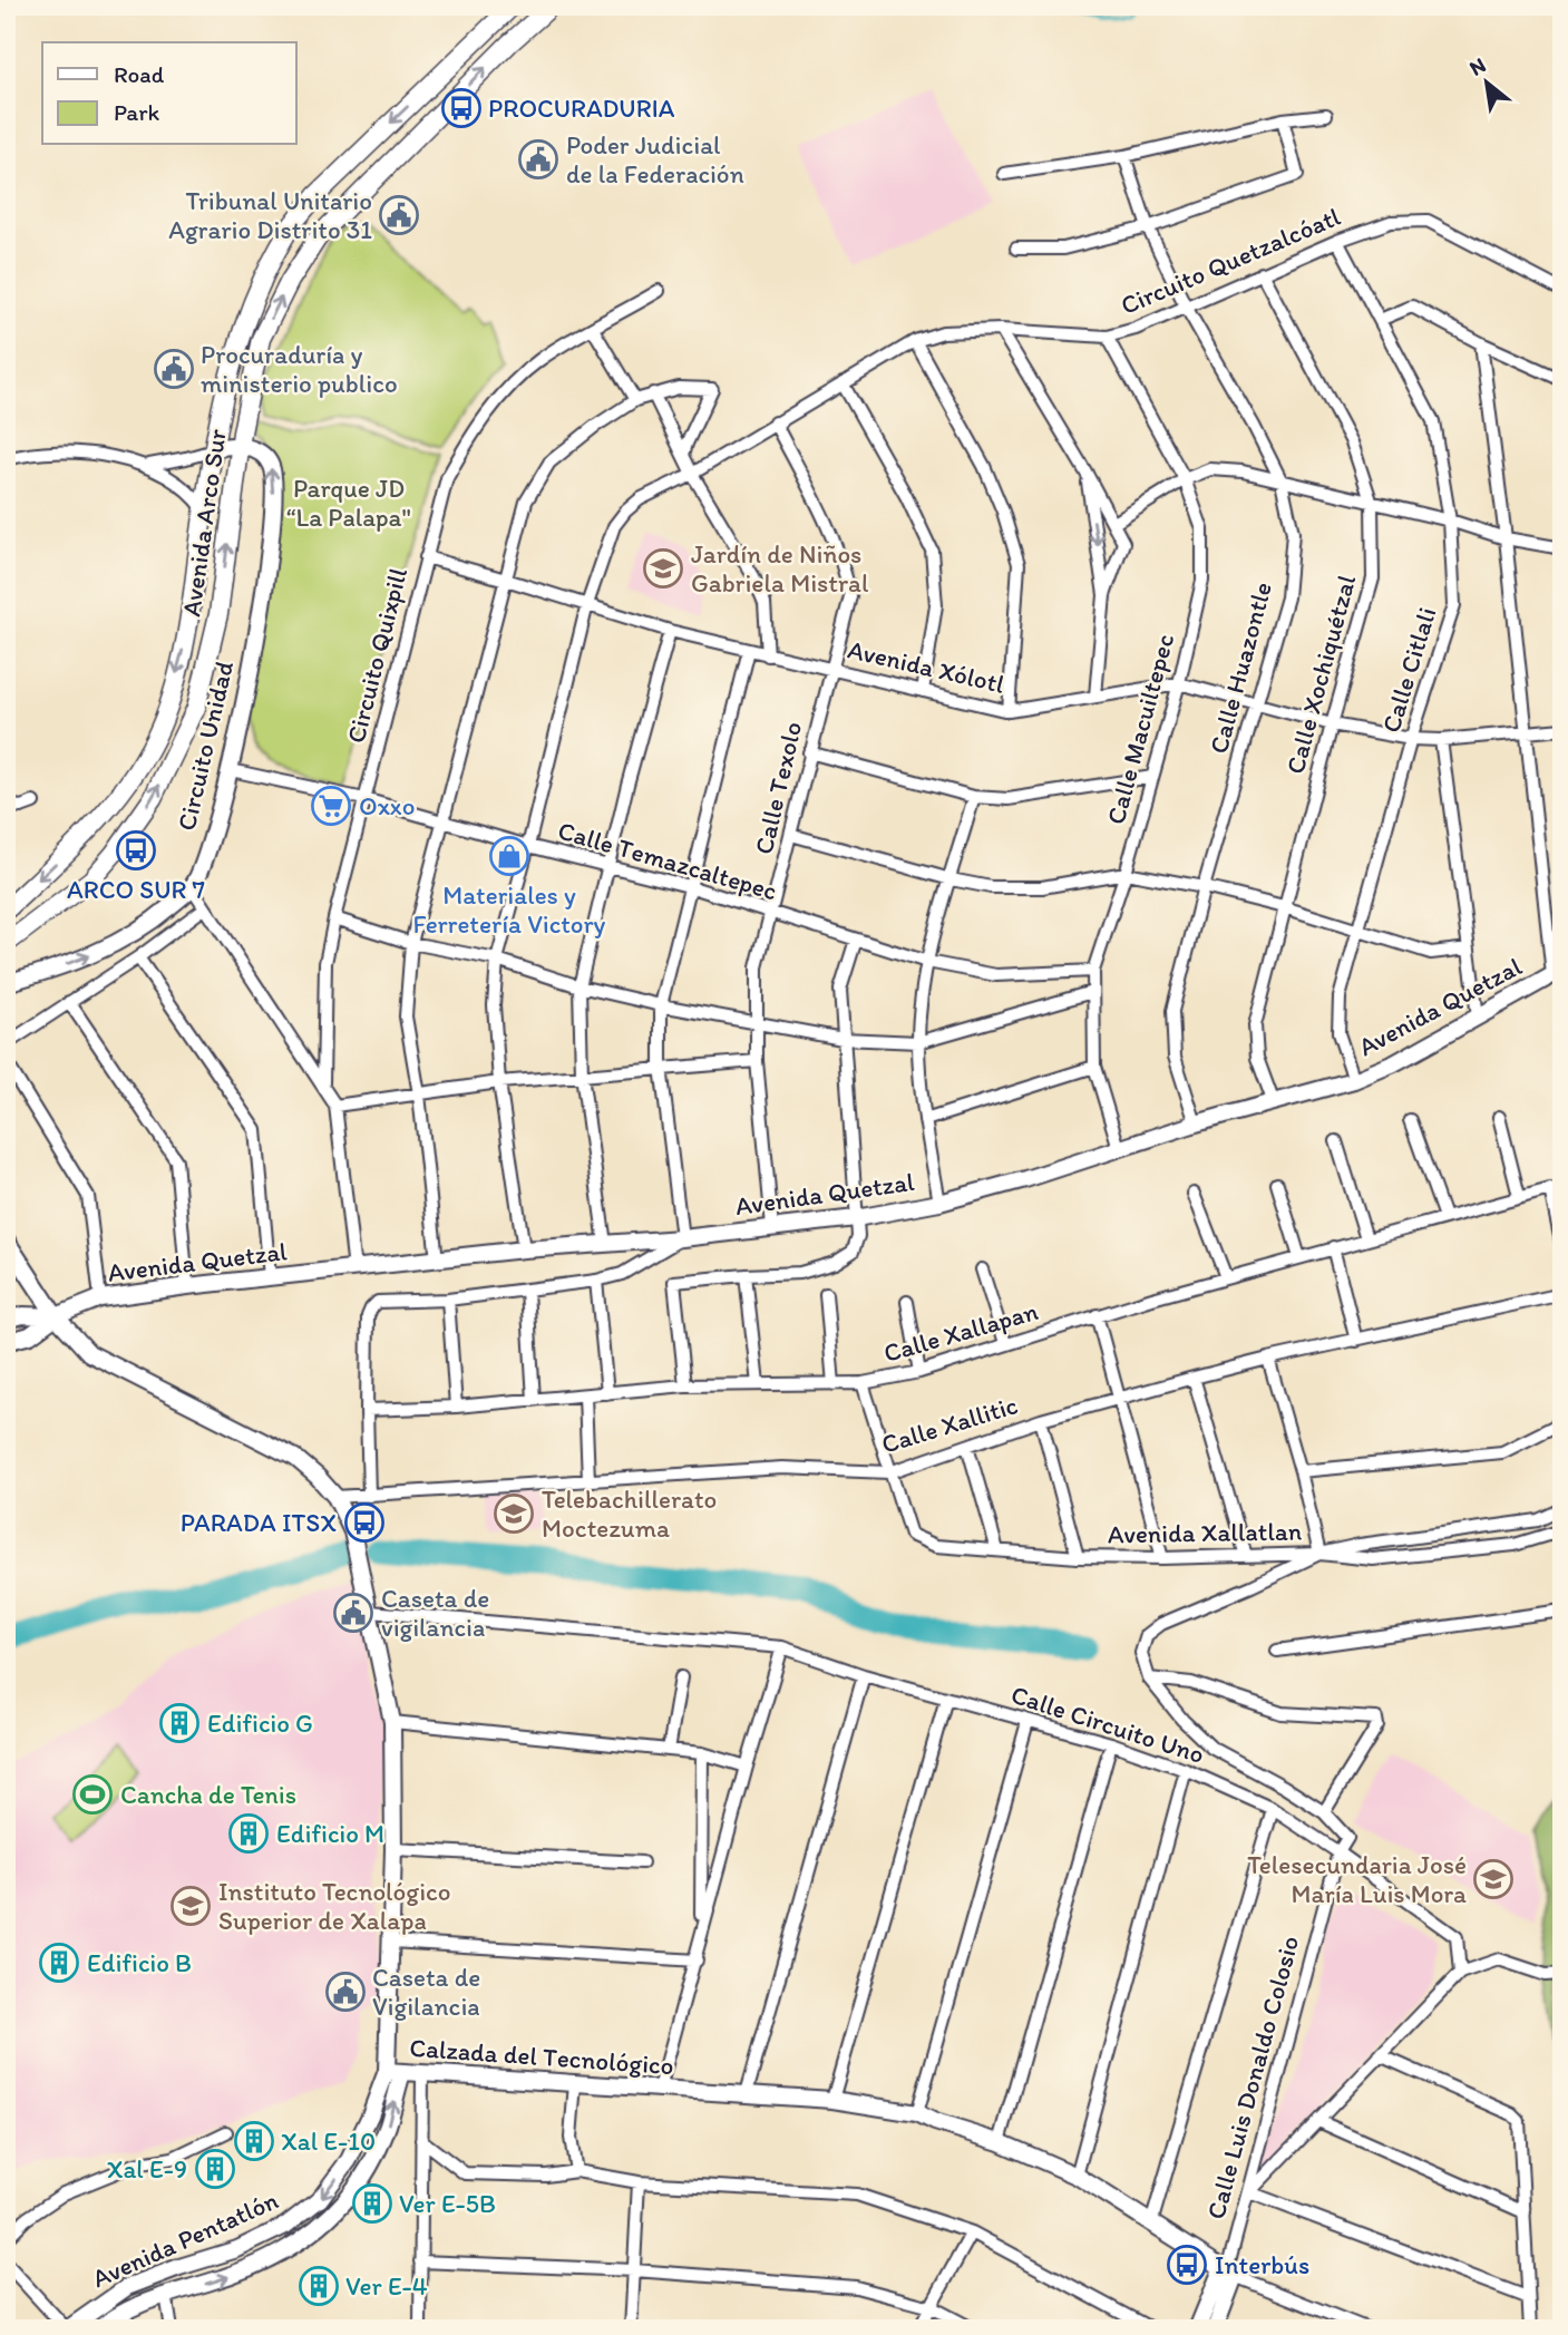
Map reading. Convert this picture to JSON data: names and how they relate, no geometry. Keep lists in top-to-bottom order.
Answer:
{
  "streets": {
    "main road": ["Avenida Arco Sur"],
    "street": [
      "Circuito Quetzalcóatl",
      "Circuito Quixpill",
      "Avenida Xólotl",
      "Calle Huazontle",
      "Calle Citlali",
      "Calle Xochiquétzal",
      "Calle Macuiltepec",
      "Circuito Unidad",
      "Calle Texolo",
      "Calle Temazcaltepec",
      "Avenida Quetzal",
      "Calle Xallapan",
      "Calle Xallitic",
      "Avenida Xallatlan",
      "Calle Circuito Uno",
      "Calzada del Tecnológico",
      "Calle Luis Donaldo Colosio",
      "Avenida Pentatlón"
    ]
  },
  "crossings": [
    ["Circuito Quetzalcóatl", "Avenida Xólotl"],
    ["Circuito Quetzalcóatl", "Calle Huazontle"],
    ["Circuito Quetzalcóatl", "Calle Citlali"],
    ["Circuito Quetzalcóatl", "Calle Xochiquétzal"],
    ["Circuito Quetzalcóatl", "Calle Macuiltepec"],
    ["Circuito Quetzalcóatl", "Calle Texolo"],
    ["Circuito Quetzalcóatl", "Calle Temazcaltepec"],
    ["Circuito Quetzalcóatl", "Avenida Quetzal"],
    ["Avenida Arco Sur", "Circuito Unidad"],
    ["Circuito Quixpill", "Avenida Xólotl"],
    ["Circuito Quixpill", "Calle Temazcaltepec"],
    ["Avenida Xólotl", "Calle Huazontle"],
    ["Avenida Xólotl", "Calle Citlali"],
    ["Avenida Xólotl", "Calle Xochiquétzal"],
    ["Avenida Xólotl", "Calle Macuiltepec"],
    ["Avenida Xólotl", "Calle Texolo"],
    ["Calle Huazontle", "Avenida Quetzal"],
    ["Calle Citlali", "Avenida Quetzal"],
    ["Calle Xochiquétzal", "Avenida Quetzal"],
    ["Calle Macuiltepec", "Calle Temazcaltepec"],
    ["Calle Macuiltepec", "Avenida Quetzal"],
    ["Circuito Unidad", "Calle Temazcaltepec"],
    ["Calle Texolo", "Calle Temazcaltepec"],
    ["Calle Texolo", "Avenida Quetzal"],
    ["Avenida Quetzal", "Calzada del Tecnológico"],
    ["Calle Xallapan", "Avenida Xallatlan"],
    ["Calle Xallitic", "Avenida Xallatlan"],
    ["Calle Xallitic", "Calzada del Tecnológico"],
    ["Calle Circuito Uno", "Calzada del Tecnológico"],
    ["Calle Circuito Uno", "Calle Luis Donaldo Colosio"],
    ["Calzada del Tecnológico", "Calle Luis Donaldo Colosio"],
    ["Calzada del Tecnológico", "Avenida Pentatlón"]
  ],
  "one_way": ["Circuito Unidad"],
  "parks": ["Parque JD “La Palapa\""],
  "places": {
    "bus stop": [
      "PROCURADURIA",
      "ARCO SUR 7",
      "PARADA ITSX",
      "Interbús"
    ],
    "public building": [
      "Poder Judicial de la Federación",
      "Tribunal Unitario Agrario Distrito 31",
      "Procuraduría y ministerio publico",
      "Caseta de vigilancia",
      "Caseta de Vigilancia"
    ],
    "school or university": [
      "Jardín de Niños Gabriela Mistral",
      "Telebachillerato Moctezuma",
      "Telesecundaria José María Luis Mora",
      "Instituto Tecnológico Superior de Xalapa"
    ],
    "supermarket": ["Oxxo"],
    "shop": ["Materiales y Ferretería Victory"],
    "building": [
      "Edificio G",
      "Edificio M",
      "Edificio B",
      "Xal E-10",
      "Xal E-9",
      "Ver E-5B",
      "Ver E-4"
    ],
    "sports": ["Cancha de Tenis"]
  },
  "legend": ["Road", "Park"],
  "north": "top left"
}
